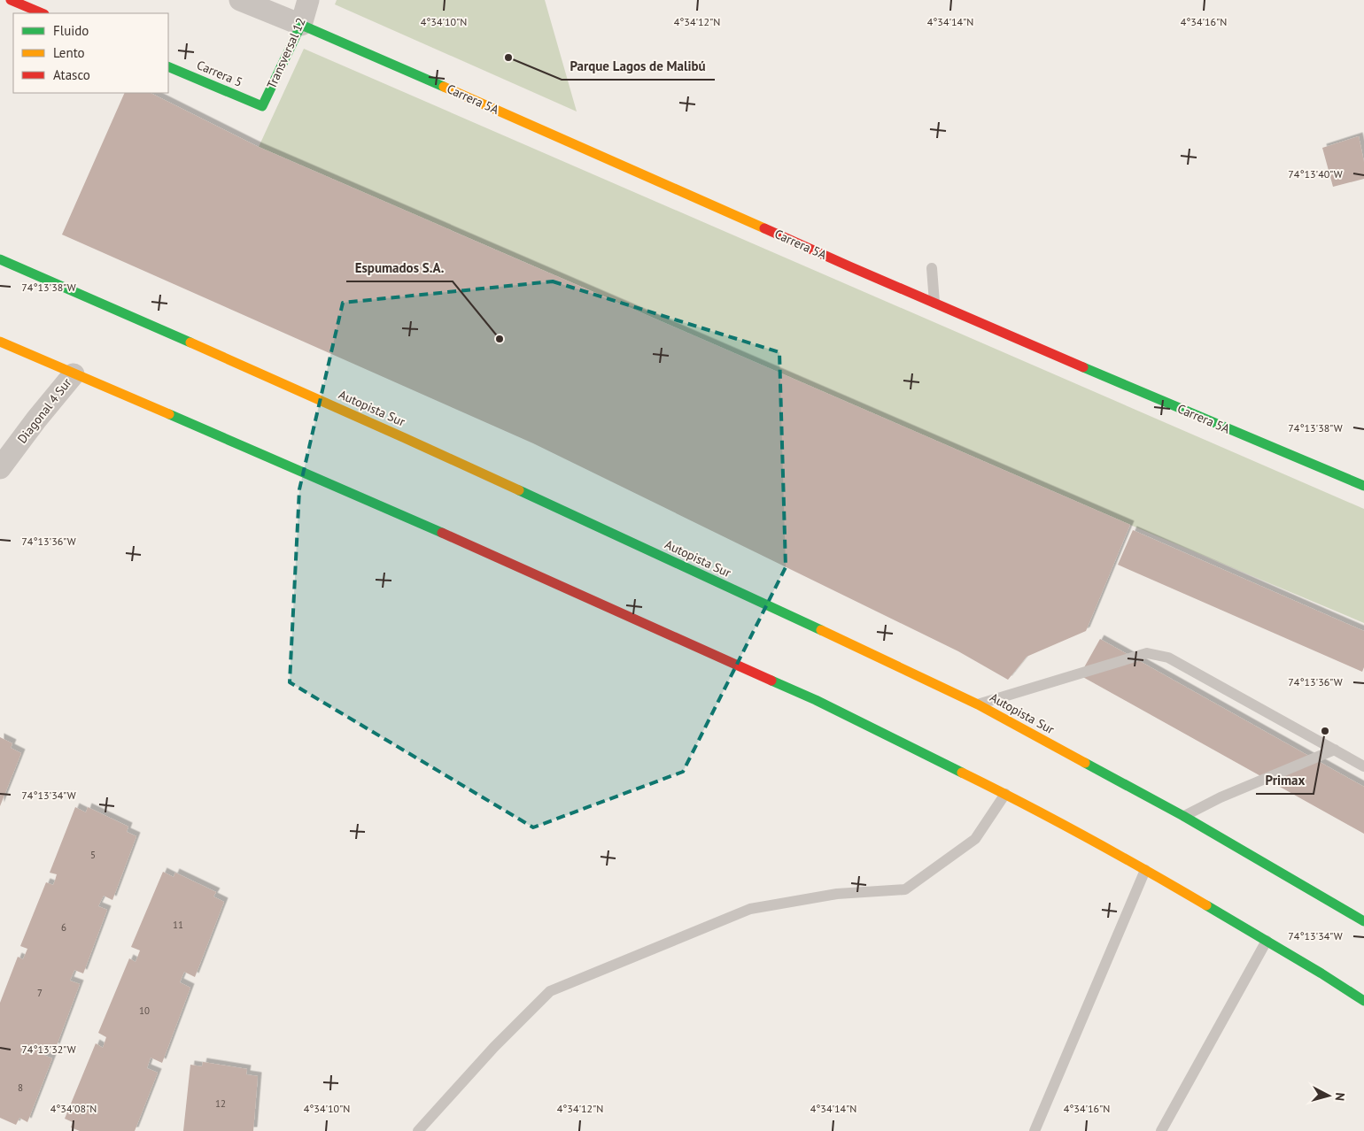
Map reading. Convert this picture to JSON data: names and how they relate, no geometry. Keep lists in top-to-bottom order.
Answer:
{
  "streets": {
    "main road": [
      "Transversal 12",
      "Carrera 5",
      "Carrera 5A",
      "Autopista Sur"
    ],
    "street": ["Diagonal 4 Sur"]
  },
  "crossings": [
    ["Transversal 12", "Carrera 5"],
    ["Transversal 12", "Carrera 5A"]
  ],
  "places": ["Parque Lagos de Malibú", "Espumados S.A.", "Primax"],
  "house_numbers": [
    "5",
    "11",
    "6",
    "7",
    "10",
    "8",
    "12"
  ],
  "legend": ["Fluido", "Lento", "Atasco"],
  "north": "right",
  "coordinates": [
    "4°34'10\"N",
    "4°34'12\"N",
    "4°34'14\"N",
    "4°34'16\"N",
    "74°13'40\"W",
    "74°13'38\"W",
    "74°13'36\"W",
    "74°13'34\"W",
    "74°13'32\"W",
    "4°34'08\"N"
  ]
}
